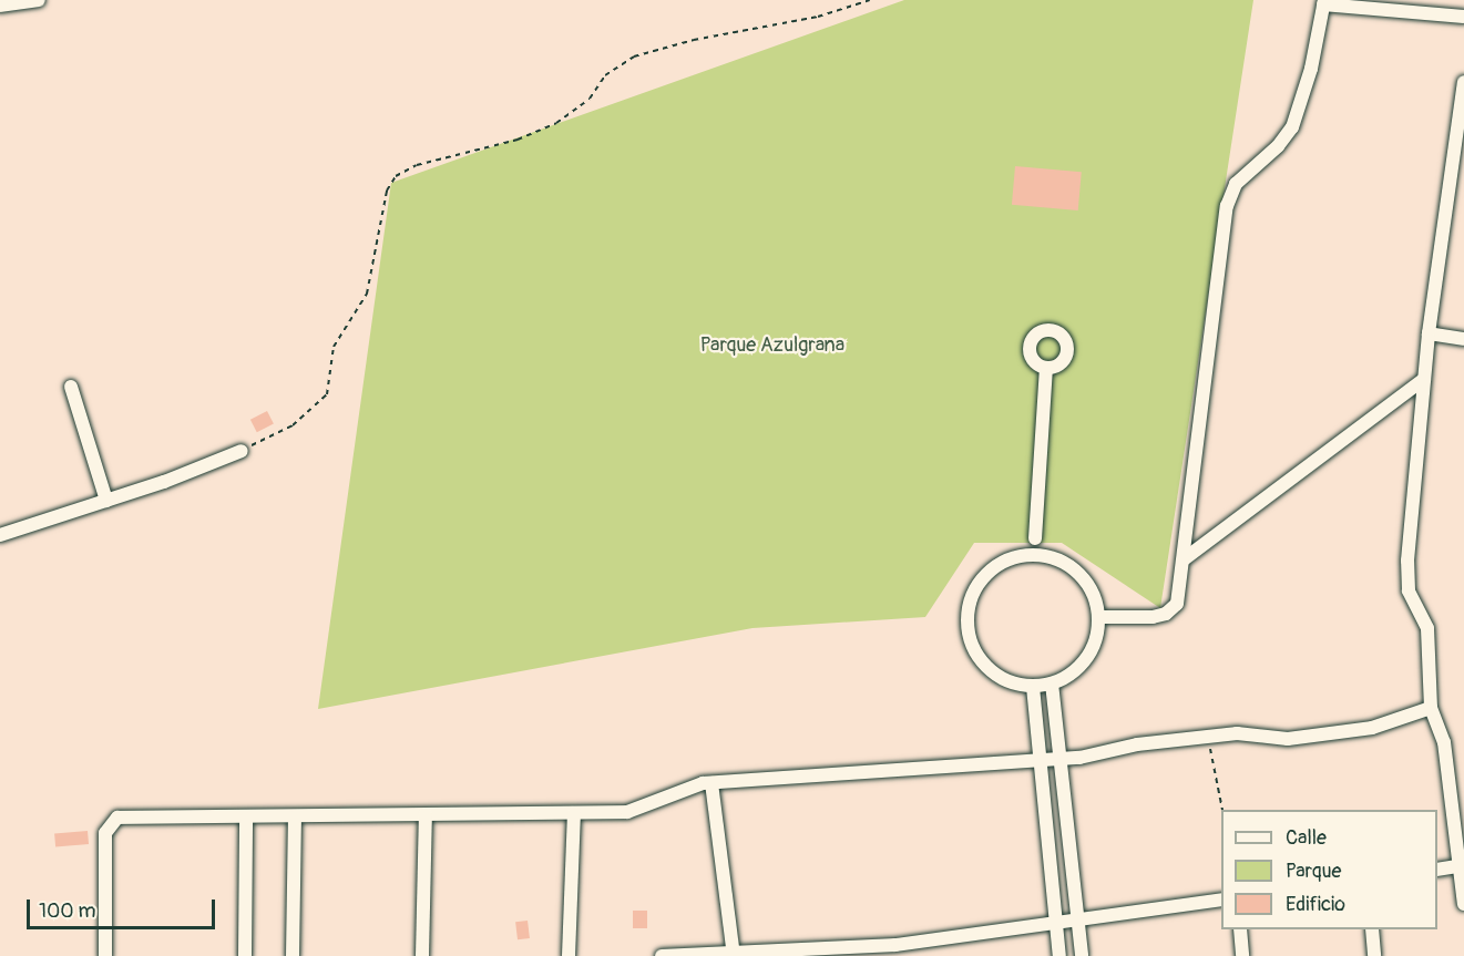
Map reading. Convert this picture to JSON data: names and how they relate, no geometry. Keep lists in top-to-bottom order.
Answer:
{
  "parks": ["Parque Azulgrana"],
  "legend": ["Calle", "Parque", "Edificio"],
  "scale_bar": "100 m"
}
